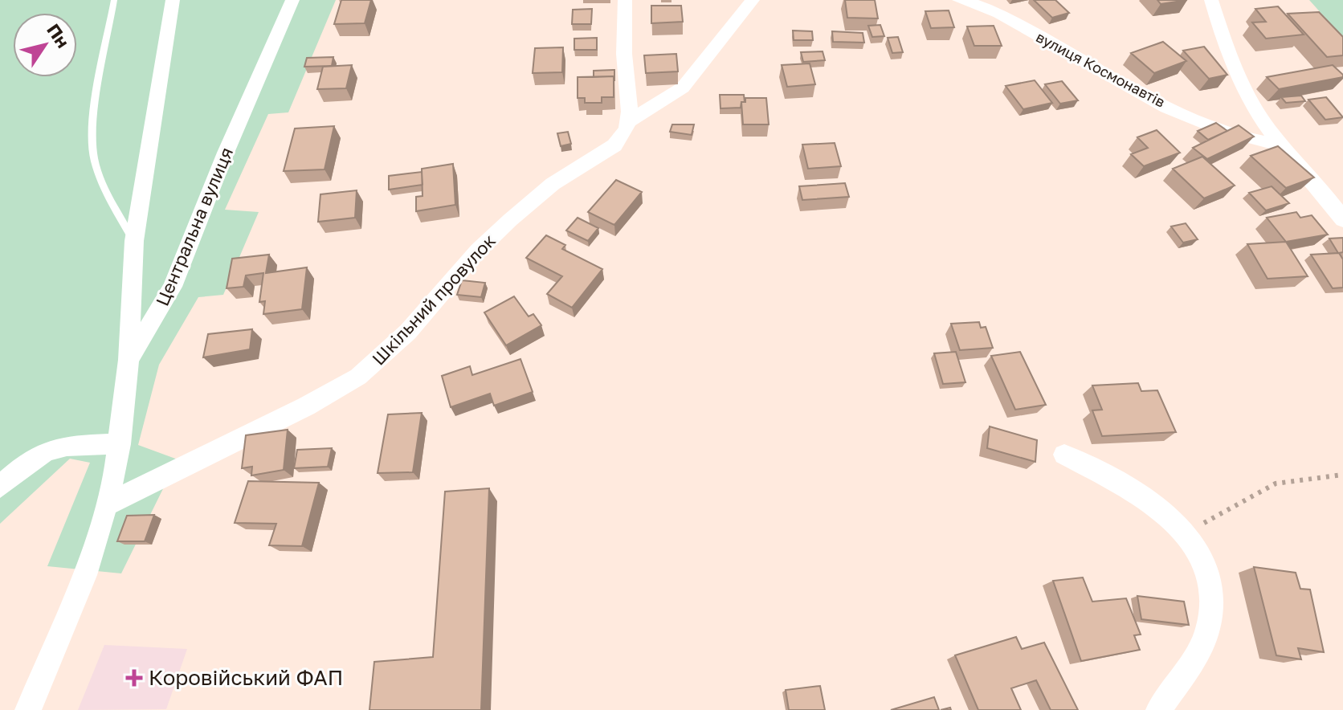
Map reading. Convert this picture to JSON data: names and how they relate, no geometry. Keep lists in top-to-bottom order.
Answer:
{
  "streets": {
    "street": ["вулиця Космонавтів", "Центральна вулиця", "Шкільний провулок"]
  },
  "crossings": [
    ["Центральна вулиця", "Шкільний провулок"]
  ],
  "places": {
    "health": ["Коровійський ФАП"]
  },
  "north": "top right"
}
